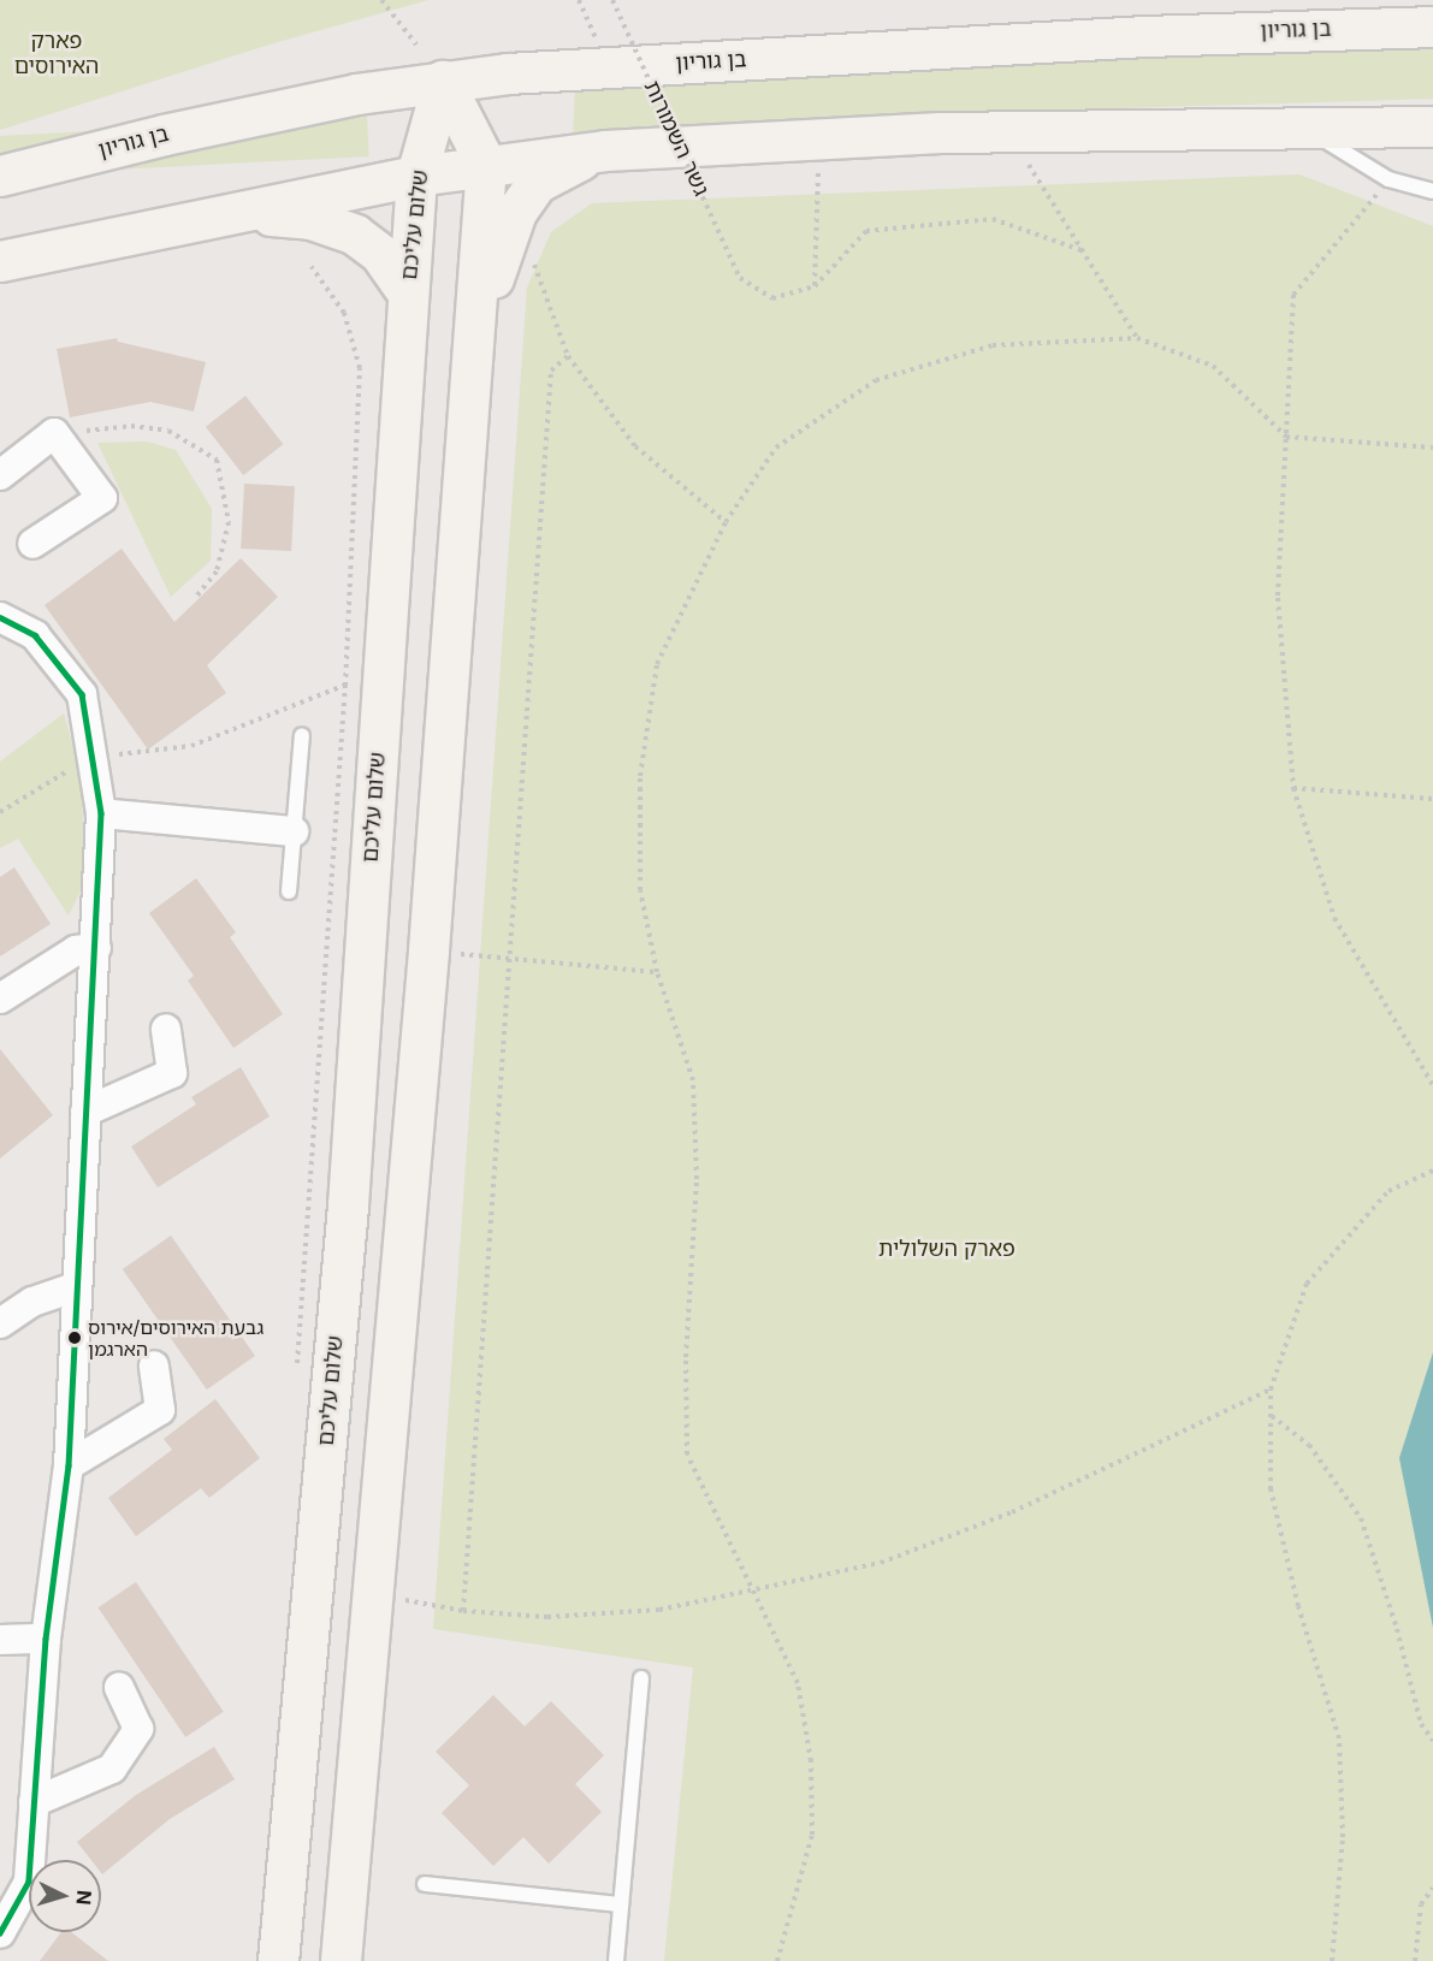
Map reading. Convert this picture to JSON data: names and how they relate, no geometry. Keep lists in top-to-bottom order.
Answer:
{
  "streets": {
    "main road": ["בן גוריון", "שלום עליכם"],
    "path": ["גשר השמורות"]
  },
  "crossings": [
    ["בן גוריון", "שלום עליכם"]
  ],
  "parks": ["פארק האירוסים", "פארק השלולית"],
  "places": ["גבעת האירוסים/אירוס הארגמן"],
  "north": "right"
}
